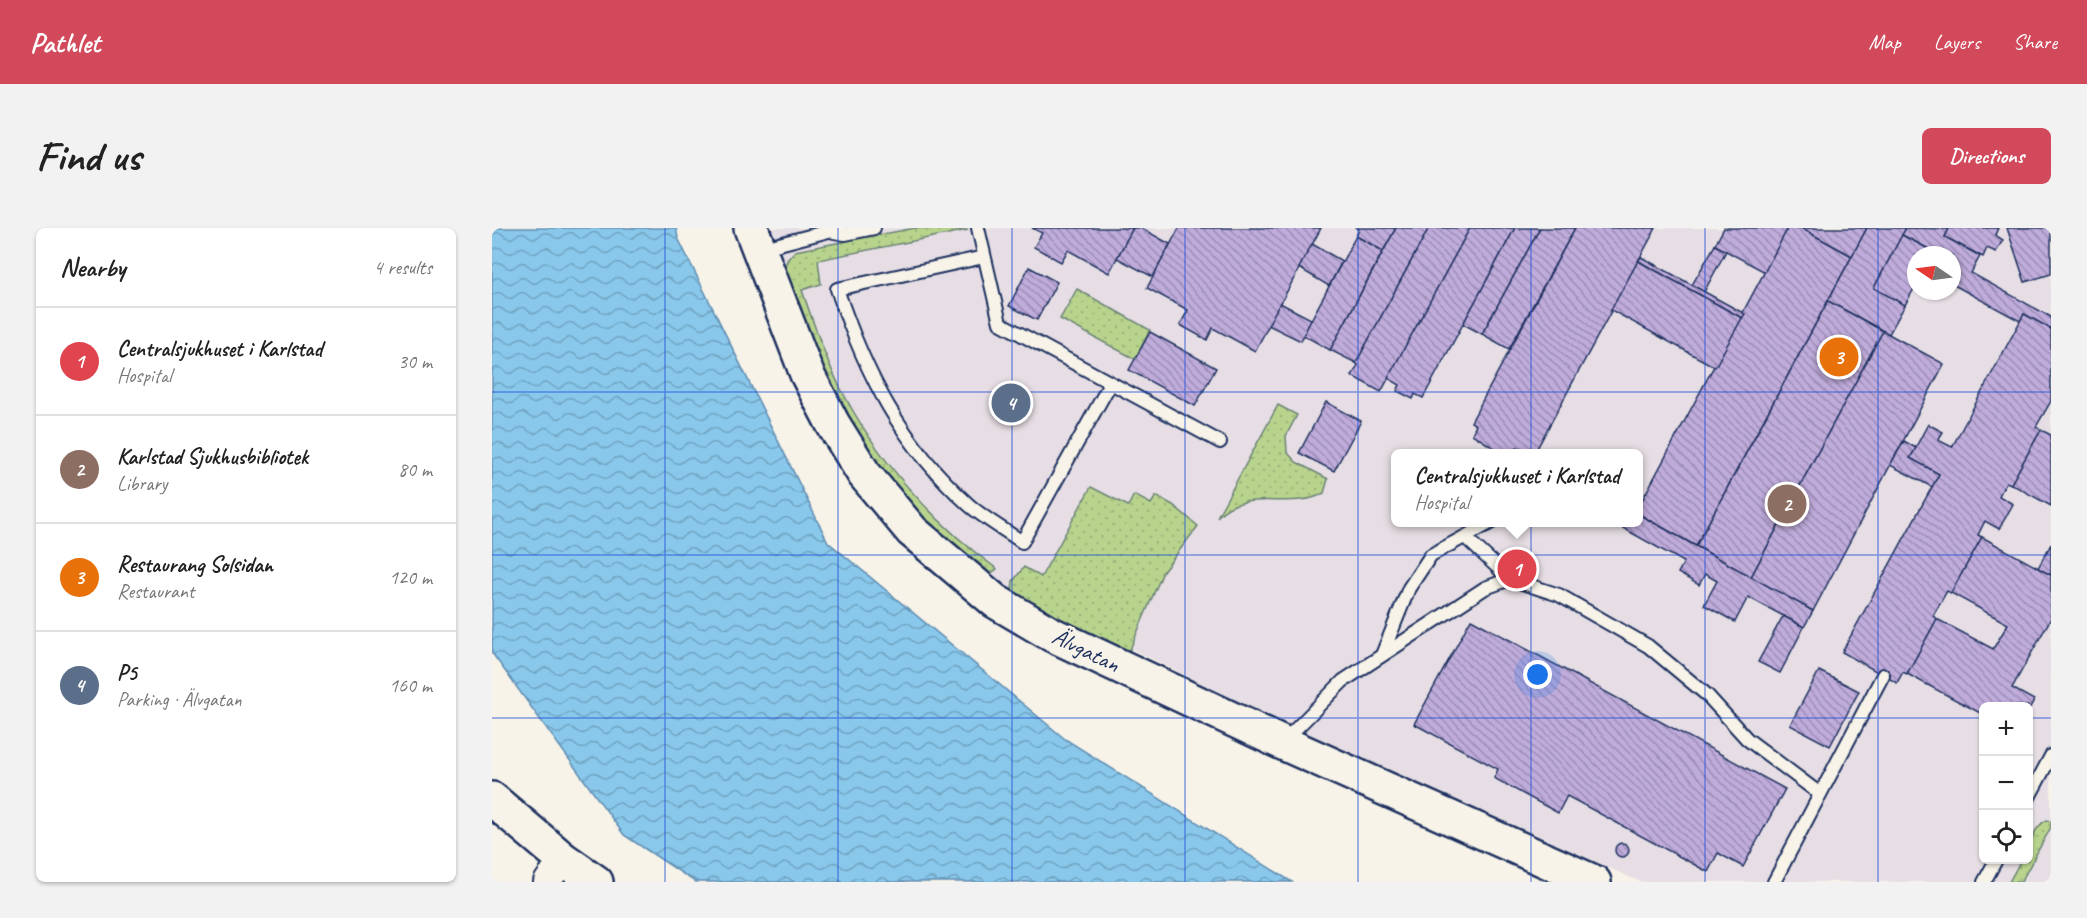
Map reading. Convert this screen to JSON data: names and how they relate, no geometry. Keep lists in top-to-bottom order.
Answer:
{
  "streets": {
    "street": ["Älvgatan"]
  },
  "north": "left",
  "page": {
    "header": "Pathlet",
    "nav": ["Map", "Layers", "Share"],
    "buttons": "Directions",
    "title": "Find us",
    "heading": ["Nearby", "4 results"],
    "list": [
      {
        "mark": "1",
        "name": "Centralsjukhuset i Karlstad",
        "note": "Hospital",
        "value": "30 m"
      },
      {
        "mark": "2",
        "name": "Karlstad Sjukhusbibliotek",
        "note": "Library",
        "value": "80 m"
      },
      {
        "mark": "3",
        "name": "Restaurang Solsidan",
        "note": "Restaurant",
        "value": "120 m"
      },
      {
        "mark": "4",
        "name": "P5",
        "note": "Parking · Älvgatan",
        "value": "160 m"
      }
    ],
    "pins": [
      "3",
      "4",
      "2",
      "1"
    ],
    "popup": ["Centralsjukhuset i Karlstad", "Hospital"],
    "map_buttons": ["+", "−"]
  }
}
